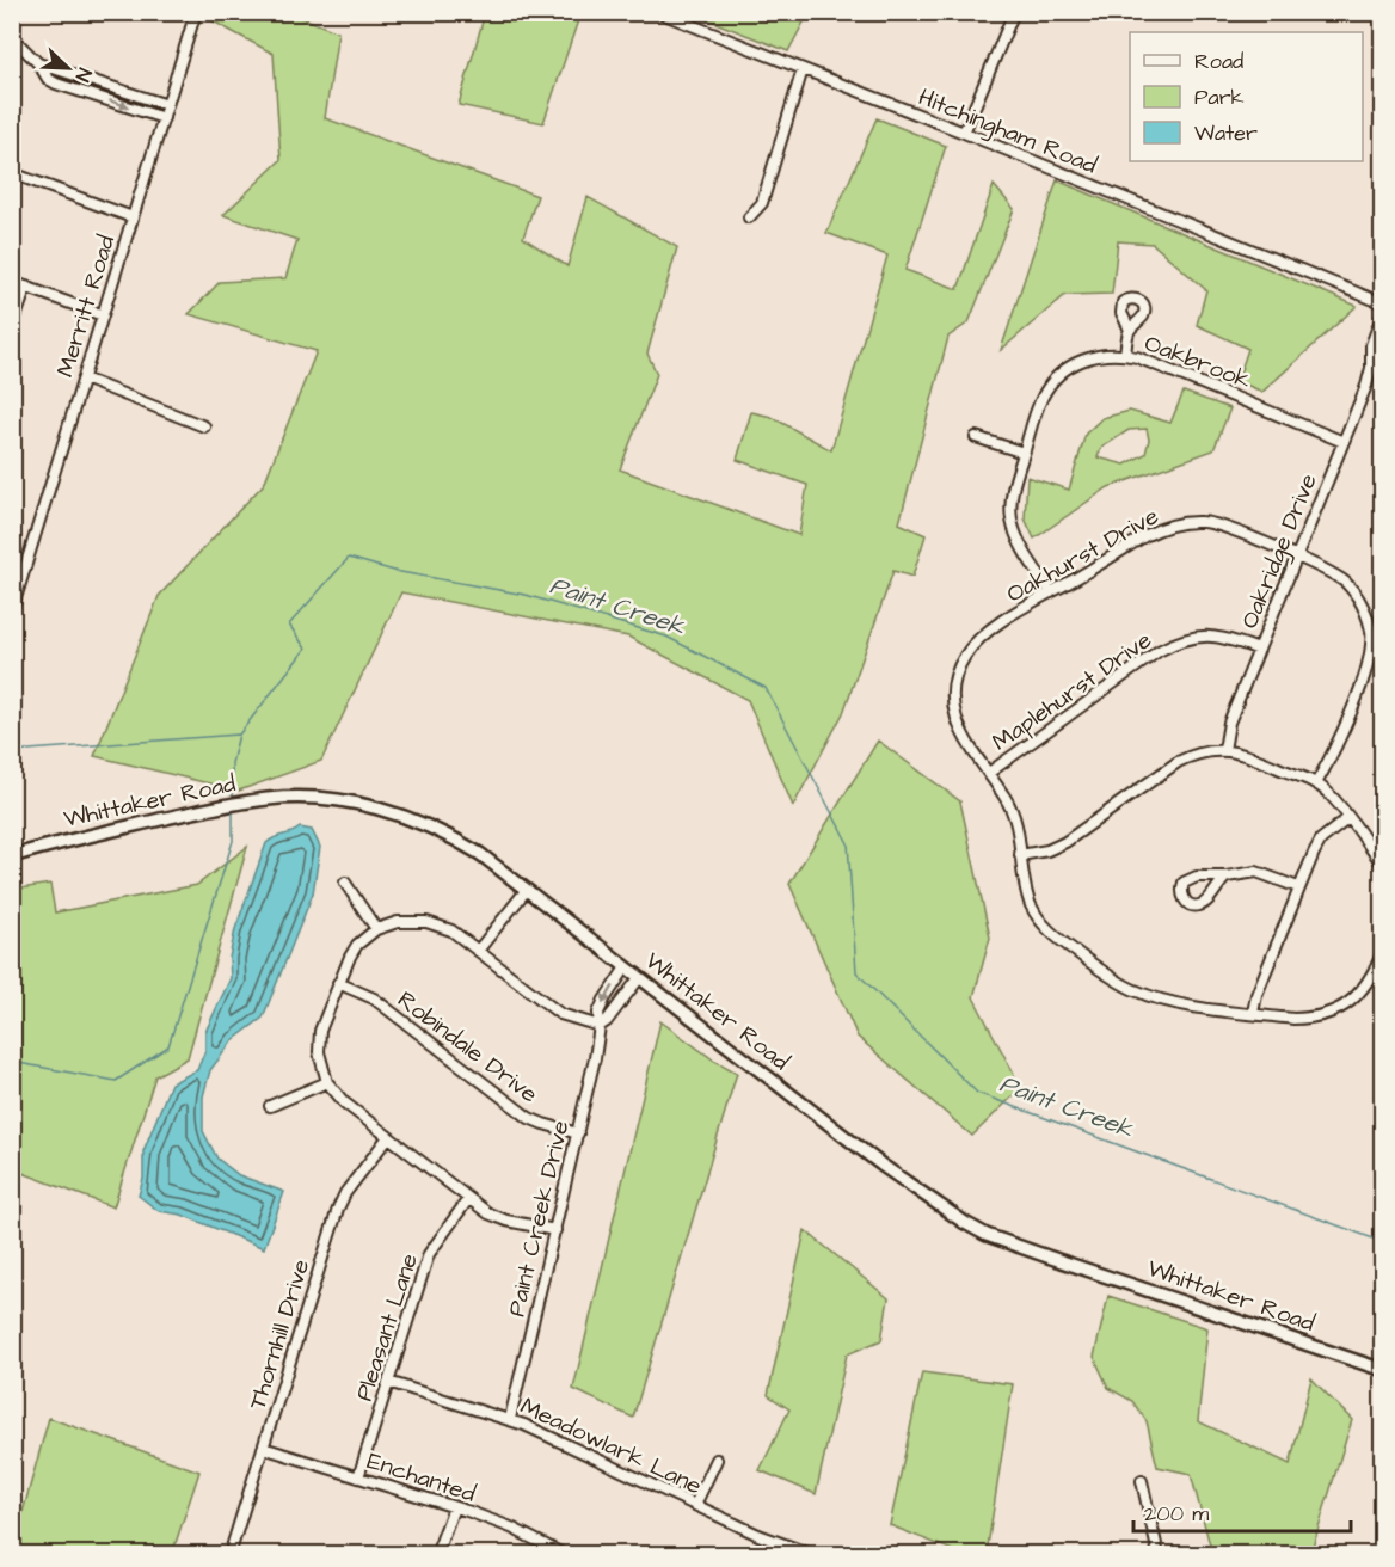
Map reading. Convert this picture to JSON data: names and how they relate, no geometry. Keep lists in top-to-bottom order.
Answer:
{
  "streets": {
    "main road": ["Whittaker Road"],
    "street": [
      "Hitchingham Road",
      "Merritt Road",
      "Oakbrook",
      "Oakridge Drive",
      "Oakhurst Drive",
      "Maplehurst Drive",
      "Robindale Drive",
      "Paint Creek Drive",
      "Pleasant Lane",
      "Thornhill Drive",
      "Meadowlark Lane",
      "Enchanted"
    ]
  },
  "crossings": [
    ["Oakbrook", "Oakridge Drive"],
    ["Oakbrook", "Oakhurst Drive"],
    ["Oakridge Drive", "Oakhurst Drive"],
    ["Oakridge Drive", "Maplehurst Drive"],
    ["Oakhurst Drive", "Maplehurst Drive"],
    ["Whittaker Road", "Paint Creek Drive"],
    ["Robindale Drive", "Paint Creek Drive"],
    ["Paint Creek Drive", "Meadowlark Lane"],
    ["Pleasant Lane", "Meadowlark Lane"],
    ["Pleasant Lane", "Enchanted"],
    ["Thornhill Drive", "Enchanted"]
  ],
  "water": ["Paint Creek"],
  "legend": ["Road", "Park", "Water"],
  "scale_bar": "200 m",
  "north": "bottom right"
}
